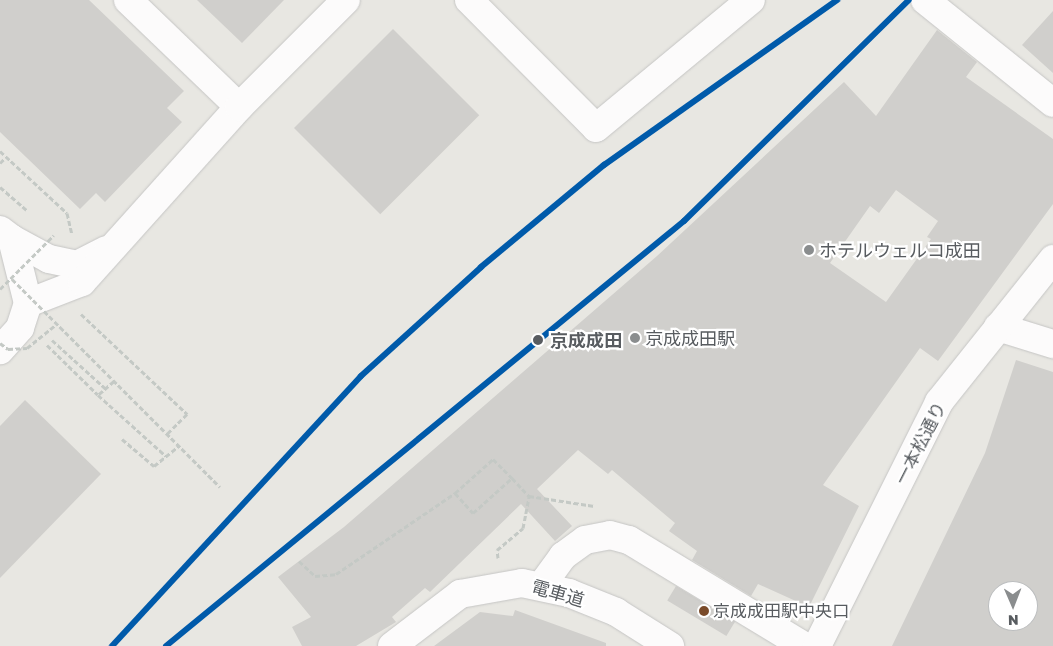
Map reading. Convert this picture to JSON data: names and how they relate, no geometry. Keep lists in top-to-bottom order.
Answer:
{
  "streets": {
    "street": ["一本松通り", "電車道"]
  },
  "places": [
    "ホテルウェルコ成田",
    "京成成田駅",
    "京成成田",
    "京成成田駅中央口"
  ],
  "north": "bottom"
}
